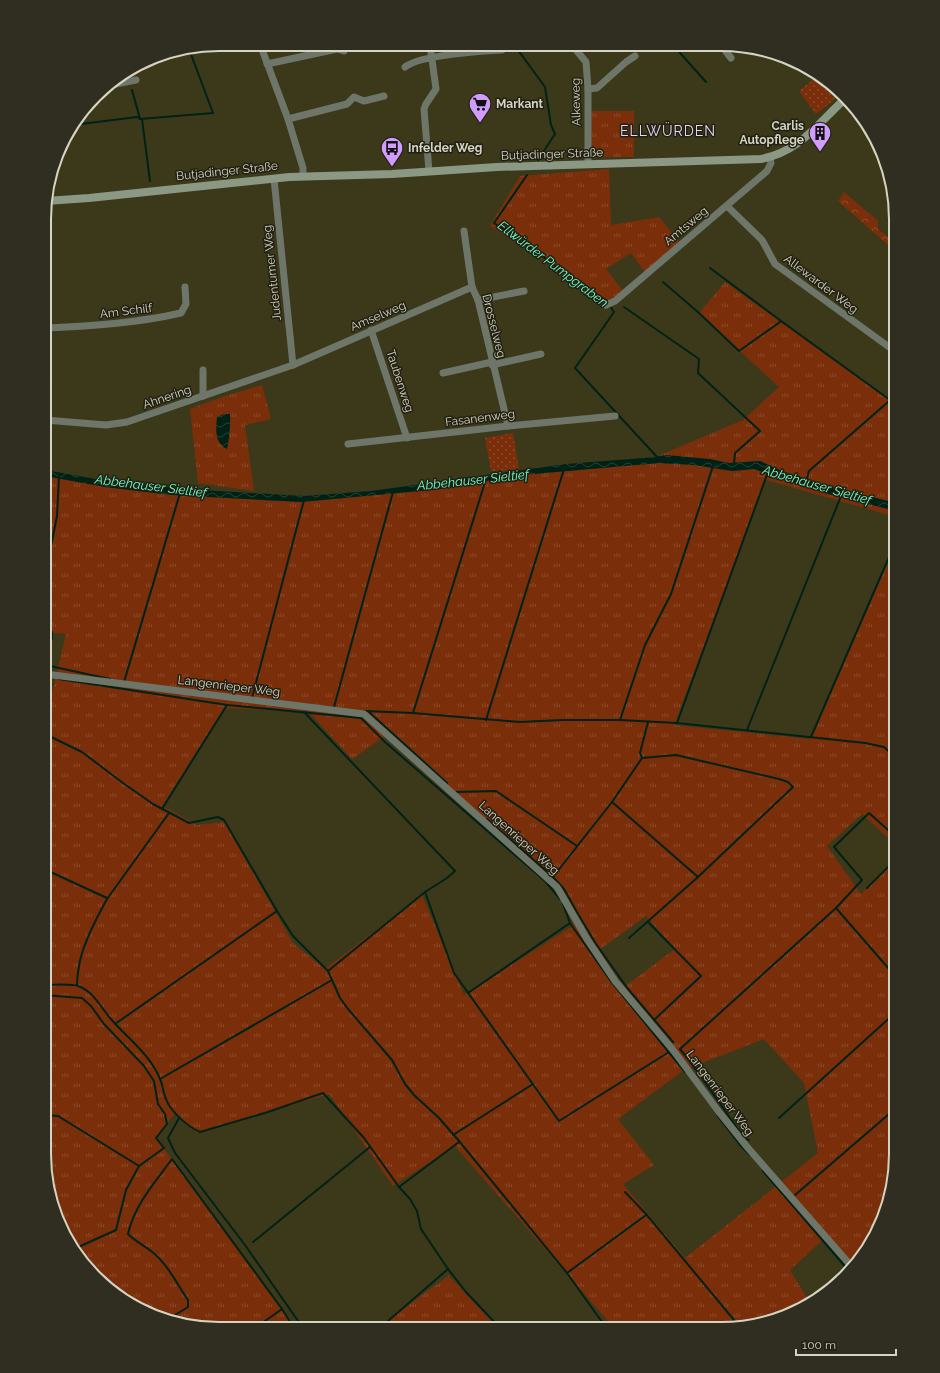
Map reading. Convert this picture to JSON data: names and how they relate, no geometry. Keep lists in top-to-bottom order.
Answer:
{
  "streets": {
    "main road": ["Butjadinger Straße"],
    "street": [
      "Alkeweg",
      "Amtsweg",
      "Judentumer Weg",
      "Allewarder Weg",
      "Am Schilf",
      "Amselweg",
      "Drosselweg",
      "Taubenweg",
      "Ahnering",
      "Fasanenweg",
      "Langenrieper Weg"
    ]
  },
  "crossings": [
    ["Alkeweg", "Butjadinger Straße"],
    ["Butjadinger Straße", "Amtsweg"],
    ["Butjadinger Straße", "Judentumer Weg"],
    ["Amtsweg", "Allewarder Weg"],
    ["Judentumer Weg", "Amselweg"],
    ["Judentumer Weg", "Ahnering"],
    ["Amselweg", "Drosselweg"],
    ["Amselweg", "Taubenweg"],
    ["Amselweg", "Ahnering"],
    ["Drosselweg", "Fasanenweg"],
    ["Taubenweg", "Fasanenweg"]
  ],
  "districts": ["ELLWÜRDEN"],
  "water": ["Ellwürder Pumpgraben", "Abbehauser Sieltief"],
  "places": {
    "supermarket": ["Markant"],
    "building": ["Carlis Autopflege"],
    "bus stop": ["Infelder Weg"]
  },
  "scale_bar": "100 m"
}
